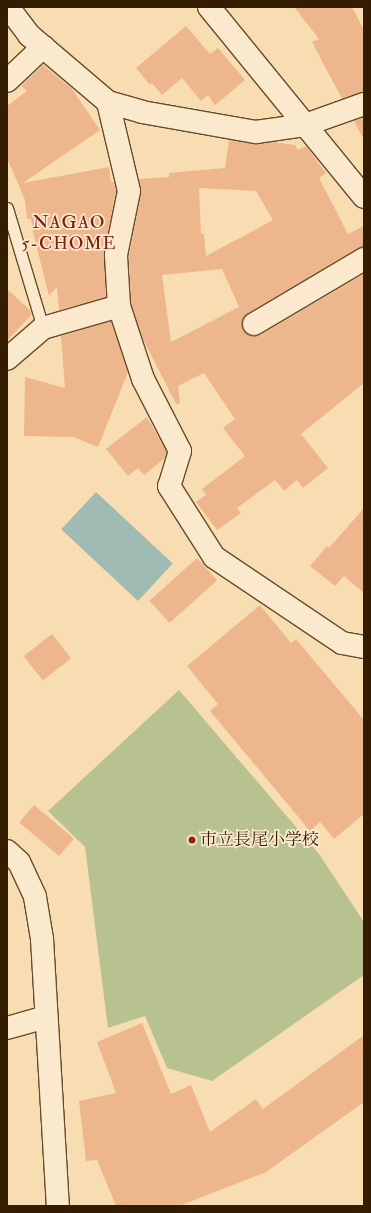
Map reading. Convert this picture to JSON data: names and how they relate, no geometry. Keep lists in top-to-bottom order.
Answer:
{
  "districts": ["NAGAO 5-CHOME"],
  "places": ["市立長尾小学校"]
}
